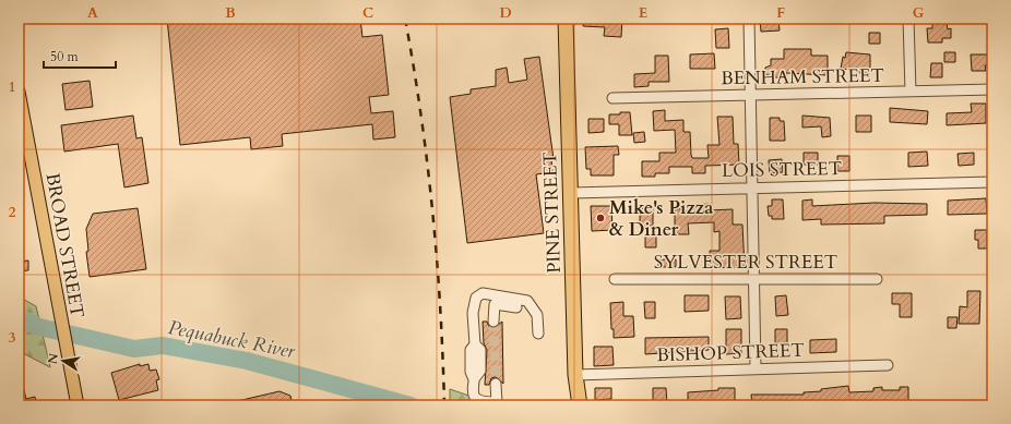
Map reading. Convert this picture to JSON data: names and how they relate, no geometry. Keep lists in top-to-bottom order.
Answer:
{
  "streets": {
    "highway": ["PINE STREET"],
    "main road": ["BROAD STREET"],
    "street": [
      "BENHAM STREET",
      "LOIS STREET",
      "SYLVESTER STREET",
      "BISHOP STREET"
    ]
  },
  "crossings": [
    ["LOIS STREET", "PINE STREET"],
    ["PINE STREET", "BISHOP STREET"]
  ],
  "water": ["Pequabuck River"],
  "places": ["Mike's Pizza & Diner"],
  "scale_bar": "50 m",
  "north": "left",
  "grid": {
    "columns": [
      "A",
      "B",
      "C",
      "D",
      "E",
      "F",
      "G"
    ],
    "rows": ["1", "2", "3"]
  }
}
